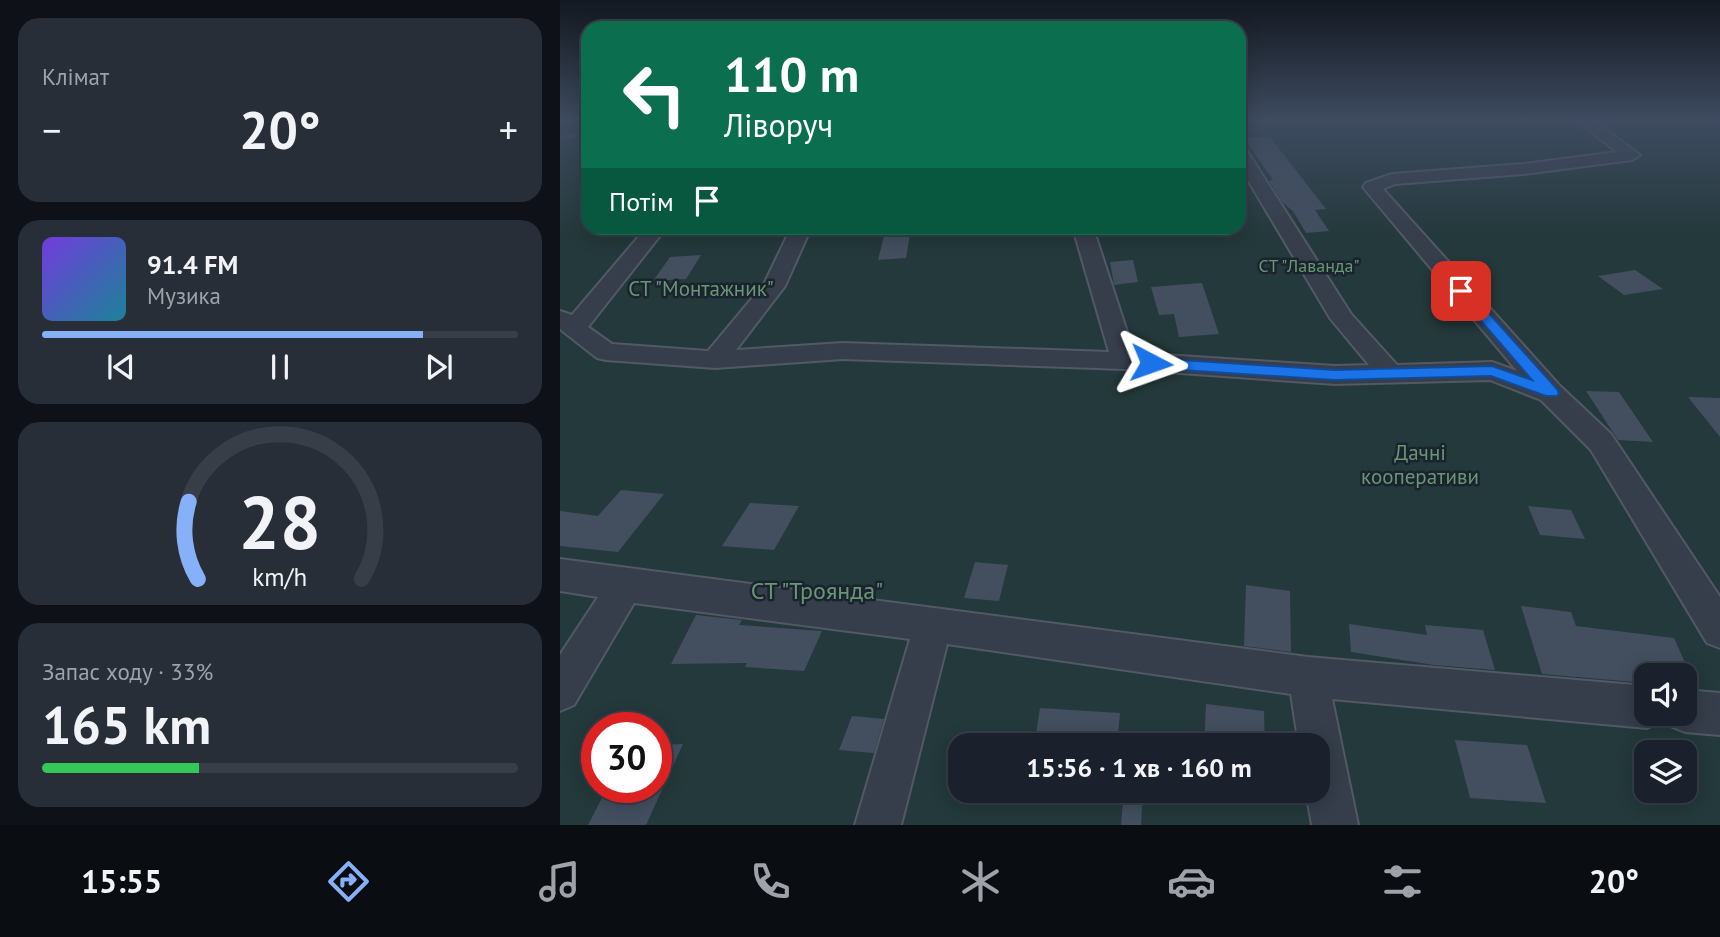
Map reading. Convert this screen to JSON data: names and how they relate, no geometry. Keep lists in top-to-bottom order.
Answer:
{
  "parks": [
    "СТ \"Лаванда\"",
    "СТ \"Монтажник\"",
    "Дачні кооперативи",
    "СТ \"Троянда\""
  ],
  "page": {
    "tile": [
      "Клімат",
      ["Запас ходу · 33%", "165 km"]
    ],
    "turn": ["110 m", "Ліворуч"],
    "heat": ["−", "20°", "+"],
    "then": "Потім",
    "song": ["91.4 FM", "Музика"],
    "limit": "30",
    "trip": "15:56 · 1 хв · 160 m",
    "tabs": ["15:55", "20°"],
    "gauge": ["28", "km/h"]
  }
}
